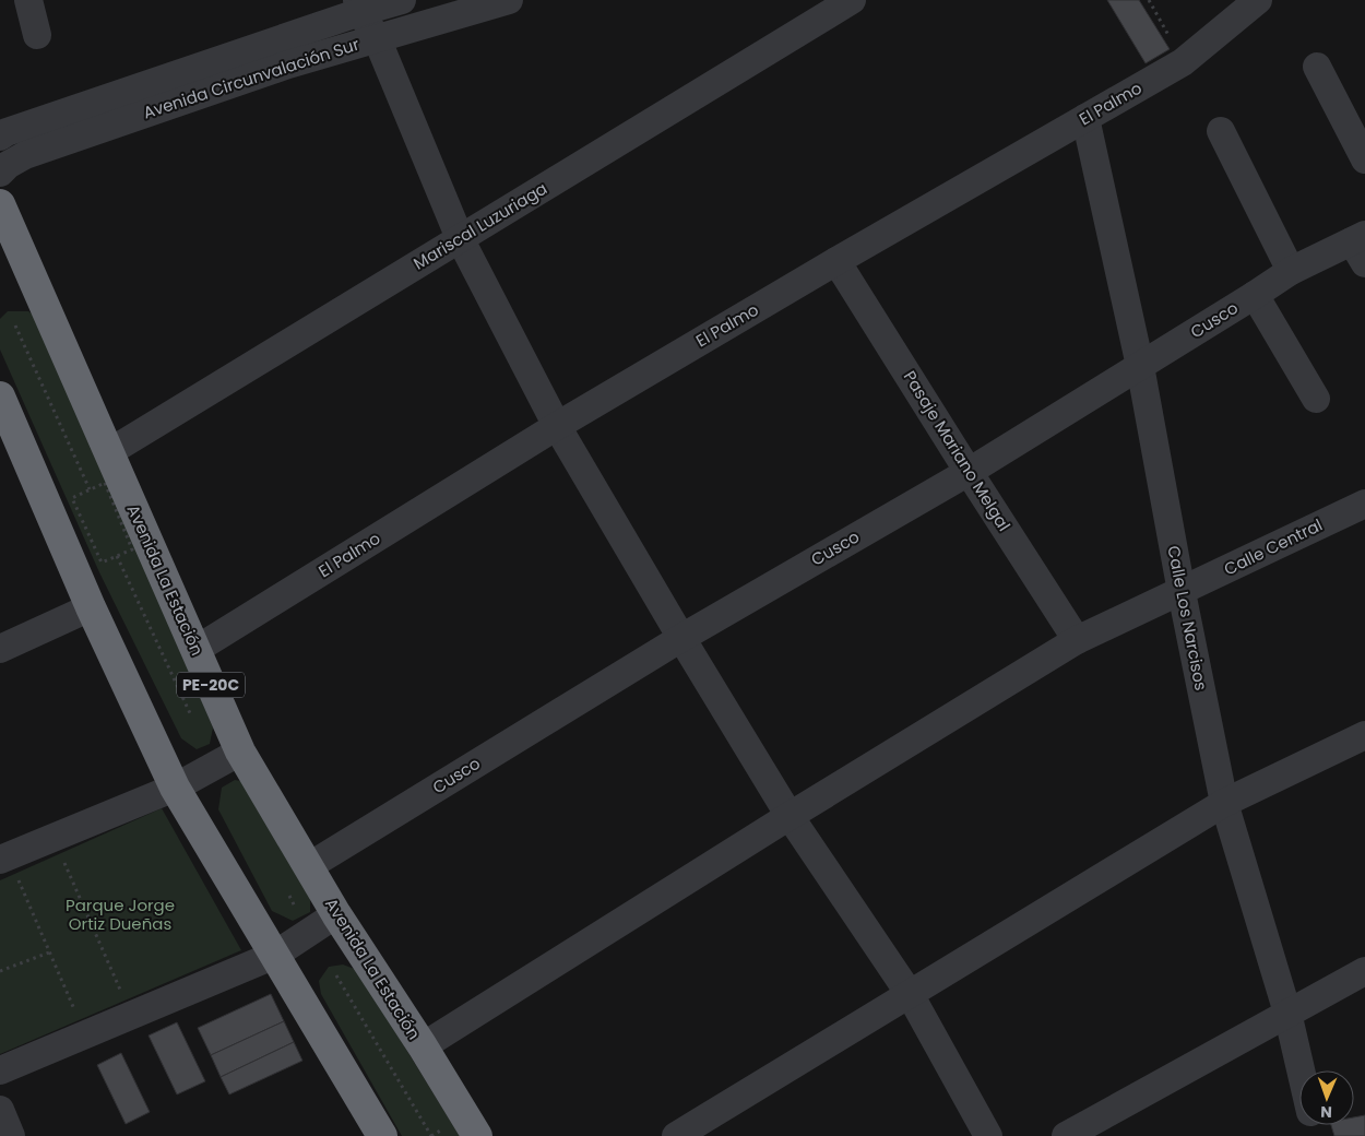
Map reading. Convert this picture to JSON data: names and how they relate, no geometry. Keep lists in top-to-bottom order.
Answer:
{
  "streets": {
    "highway": ["Avenida La Estación", "PE-20C"],
    "street": [
      "Avenida Circunvalación Sur",
      "El Palmo",
      "Mariscal Luzuriaga",
      "Cusco",
      "Pasaje Mariano Melgal",
      "Calle Central",
      "Calle Los Narcisos"
    ]
  },
  "crossings": [
    ["El Palmo", "Pasaje Mariano Melgal"],
    ["El Palmo", "Avenida La Estación"],
    ["El Palmo", "Calle Los Narcisos"],
    ["Mariscal Luzuriaga", "Avenida La Estación"],
    ["Cusco", "Pasaje Mariano Melgal"],
    ["Cusco", "Avenida La Estación"],
    ["Cusco", "Calle Los Narcisos"],
    ["Pasaje Mariano Melgal", "Calle Central"],
    ["Calle Central", "Avenida La Estación"],
    ["Calle Central", "Calle Los Narcisos"]
  ],
  "parks": ["Parque Jorge Ortiz Dueñas"],
  "north": "bottom"
}
